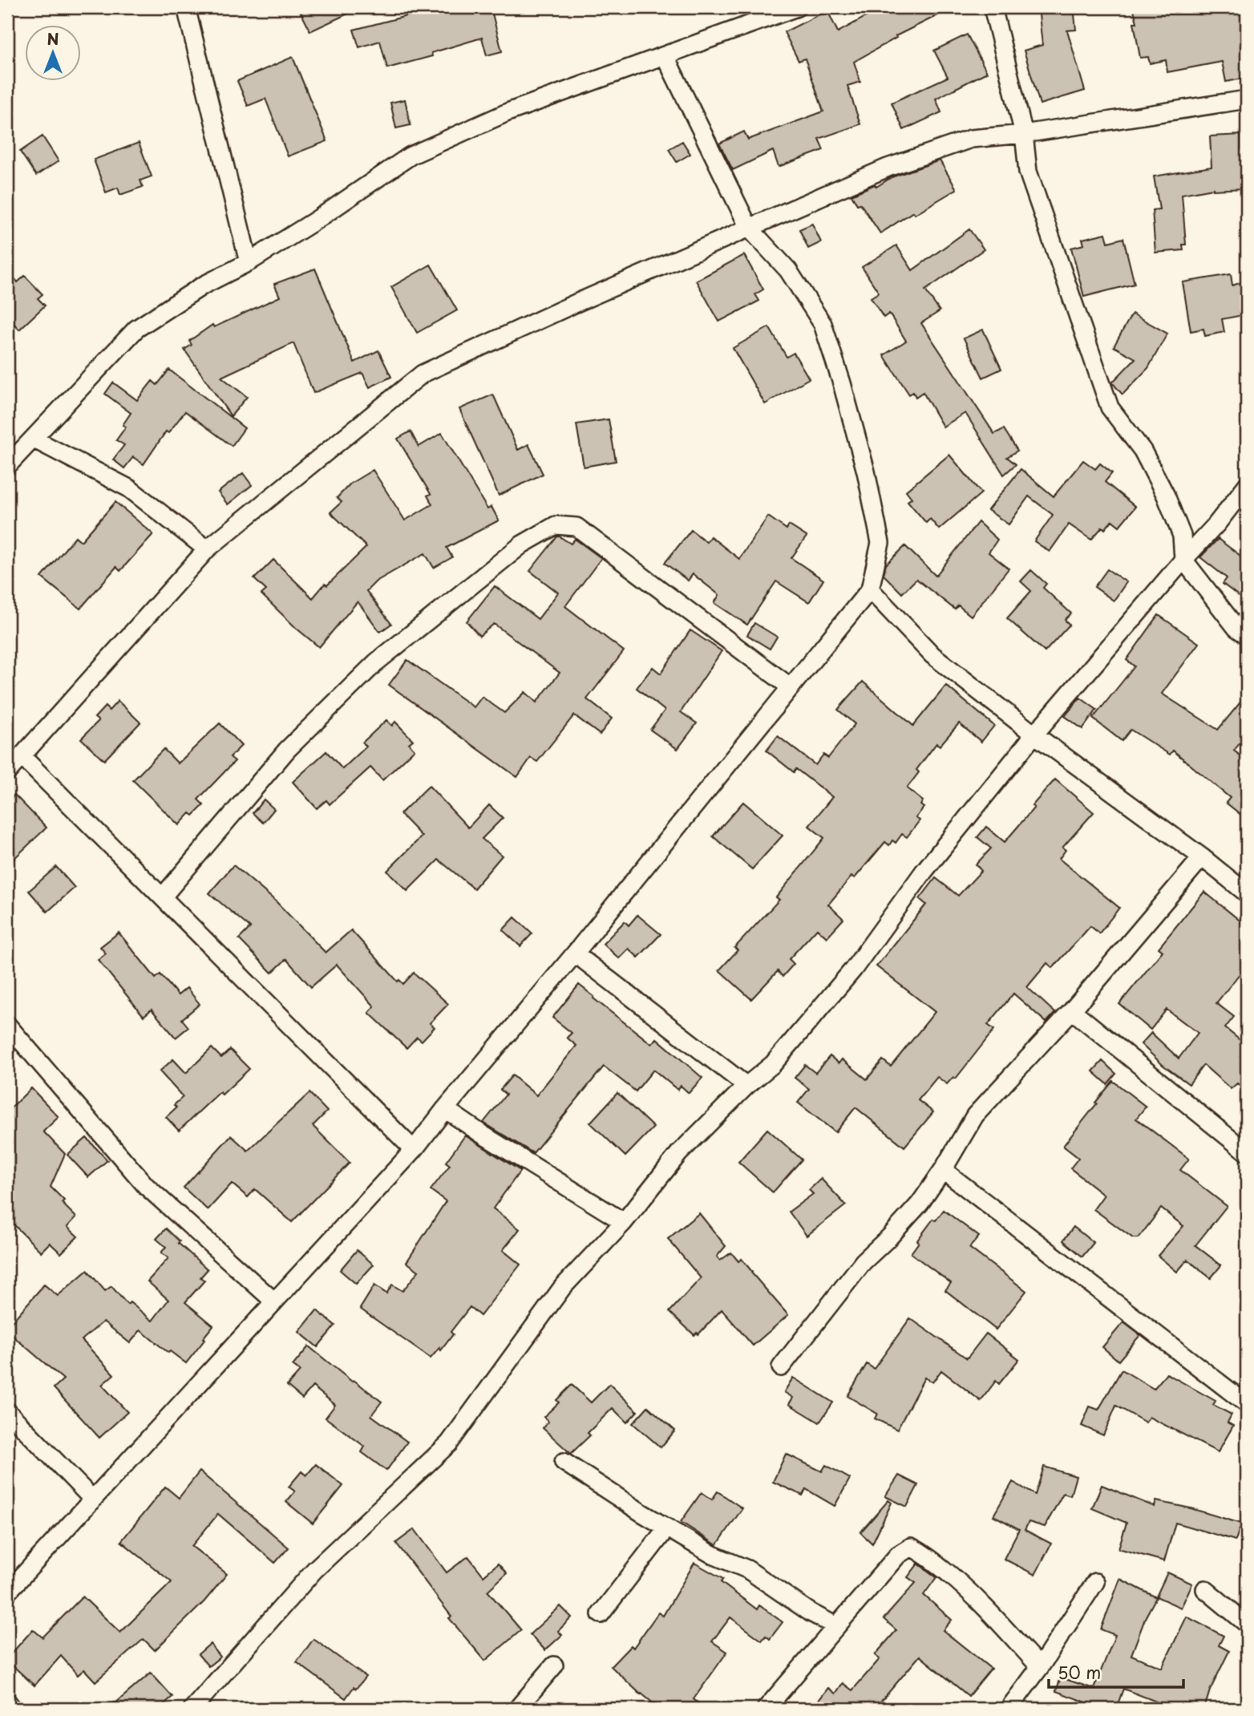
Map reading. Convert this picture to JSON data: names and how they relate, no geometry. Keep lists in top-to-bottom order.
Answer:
{
  "scale_bar": "50 m",
  "north": "top"
}
